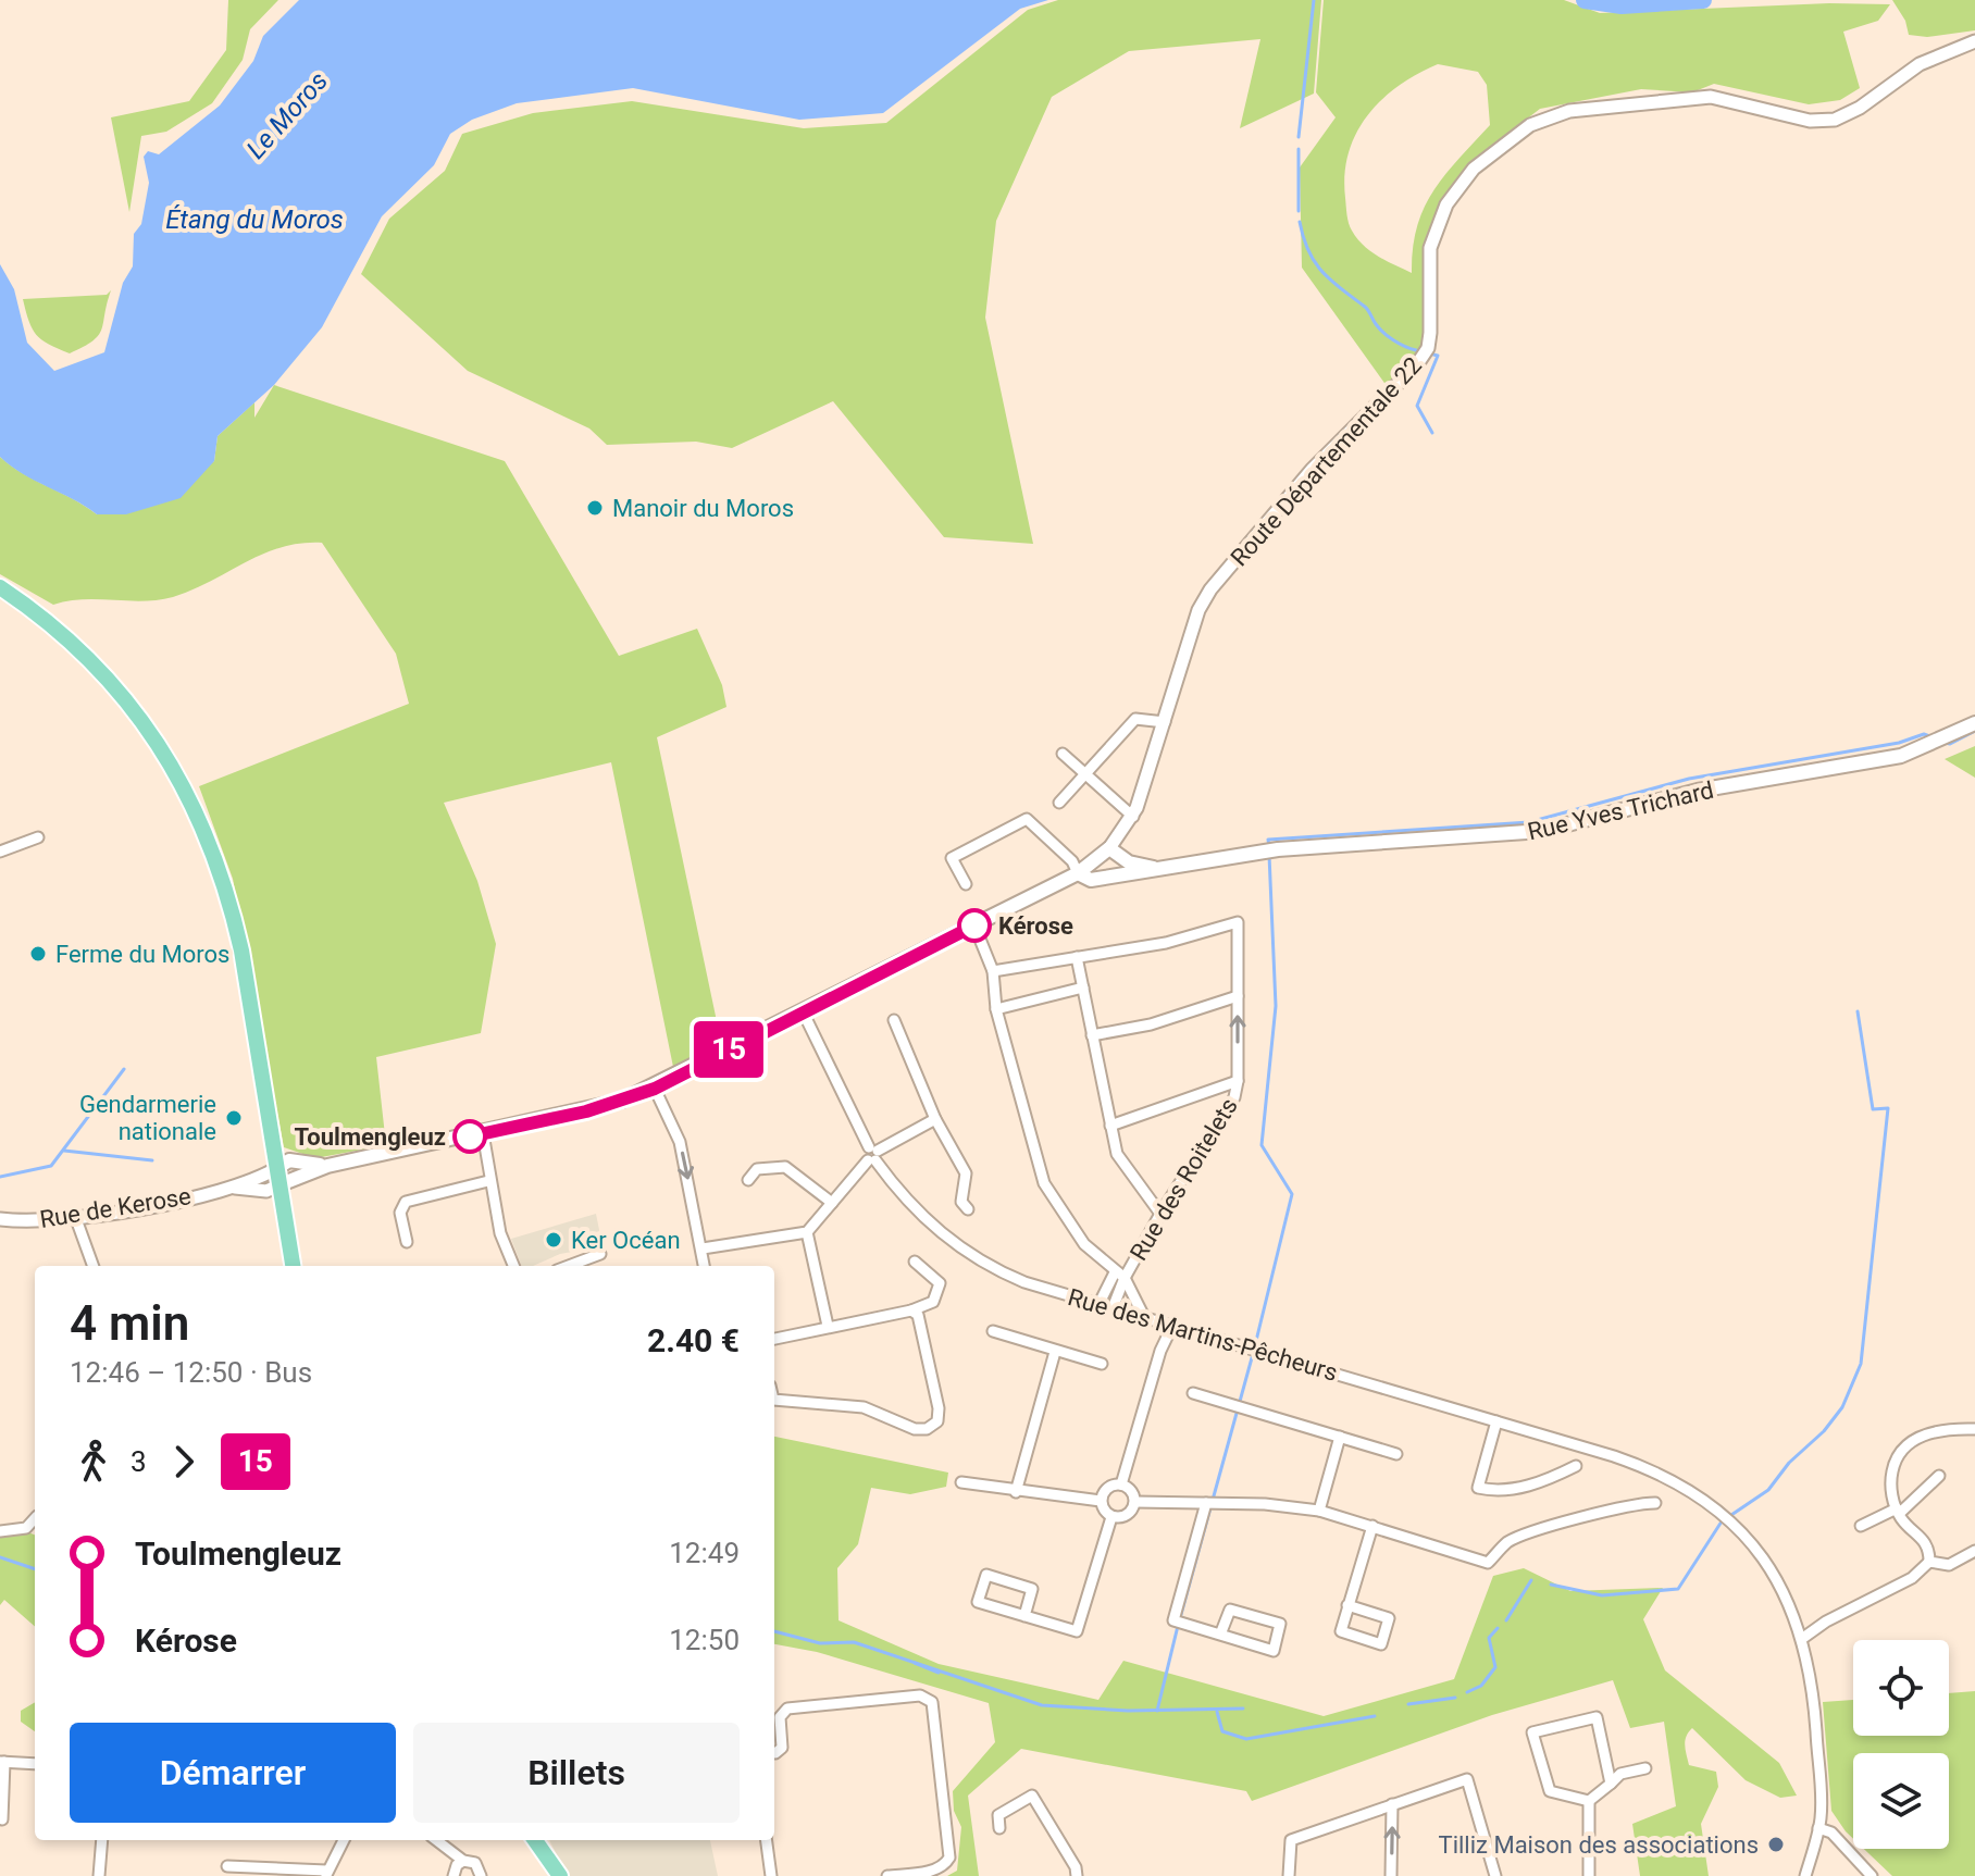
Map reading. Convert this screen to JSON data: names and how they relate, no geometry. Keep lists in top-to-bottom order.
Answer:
{
  "streets": {
    "main road": ["Rue Yves Trichard", "Rue de Kerose"],
    "street": ["Route Départementale 22", "Rue des Roitelets", "Rue des Martins-Pêcheurs"]
  },
  "crossings": [
    ["Route Départementale 22", "Rue de Kerose"],
    ["Rue des Roitelets", "Rue des Martins-Pêcheurs"],
    ["Rue de Kerose", "Rue des Martins-Pêcheurs"]
  ],
  "water": ["Le Moros", "Étang du Moros"],
  "places": [
    "Manoir du Moros",
    "Kérose",
    "Ferme du Moros",
    "Gendarmerie nationale",
    "Toulmengleuz",
    "Ker Océan",
    "Tilliz Maison des associations"
  ],
  "lines": ["bus line 15"],
  "page": {
    "on_map": "15",
    "heading": ["4 min", "12:46 – 12:50 · Bus", "2.40 €"],
    "legs": ["3", "15"],
    "list": [
      {
        "name": "Toulmengleuz",
        "value": "12:49"
      },
      {
        "name": "Kérose",
        "value": "12:50"
      }
    ],
    "buttons": ["Démarrer", "Billets"]
  }
}
